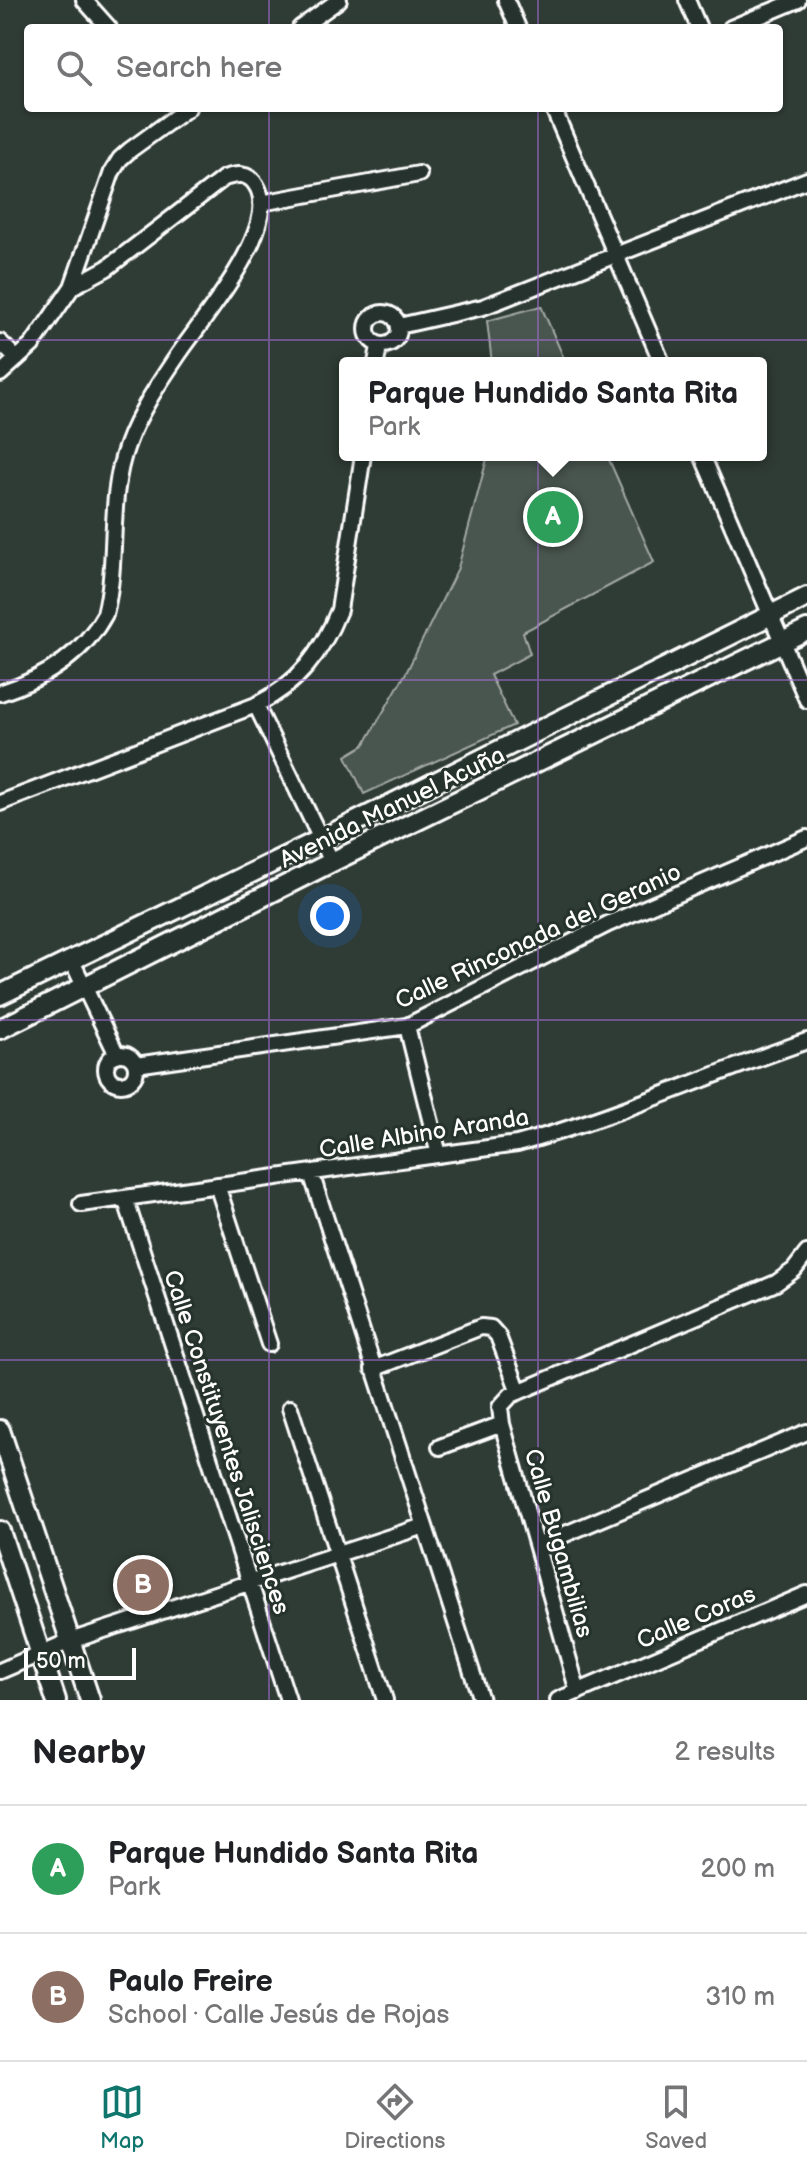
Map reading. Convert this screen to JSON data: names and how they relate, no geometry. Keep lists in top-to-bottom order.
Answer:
{
  "streets": {
    "street": [
      "Avenida Manuel Acuña",
      "Calle Rinconada del Geranio",
      "Calle Albino Aranda",
      "Calle Constituyentes Jalisciences",
      "Calle Bugambilias",
      "Calle Coras"
    ]
  },
  "crossings": [
    ["Calle Albino Aranda", "Calle Constituyentes Jalisciences"],
    ["Calle Bugambilias", "Calle Coras"]
  ],
  "scale_bar": "50 m",
  "page": {
    "search": "Search here",
    "popup": ["Parque Hundido Santa Rita", "Park"],
    "pins": ["A", "B"],
    "scale": "50 m",
    "heading": ["Nearby", "2 results"],
    "list": [
      {
        "mark": "A",
        "name": "Parque Hundido Santa Rita",
        "note": "Park",
        "value": "200 m"
      },
      {
        "mark": "B",
        "name": "Paulo Freire",
        "note": "School · Calle Jesús de Rojas",
        "value": "310 m"
      }
    ],
    "nav": ["Map", "Directions", "Saved"]
  }
}
